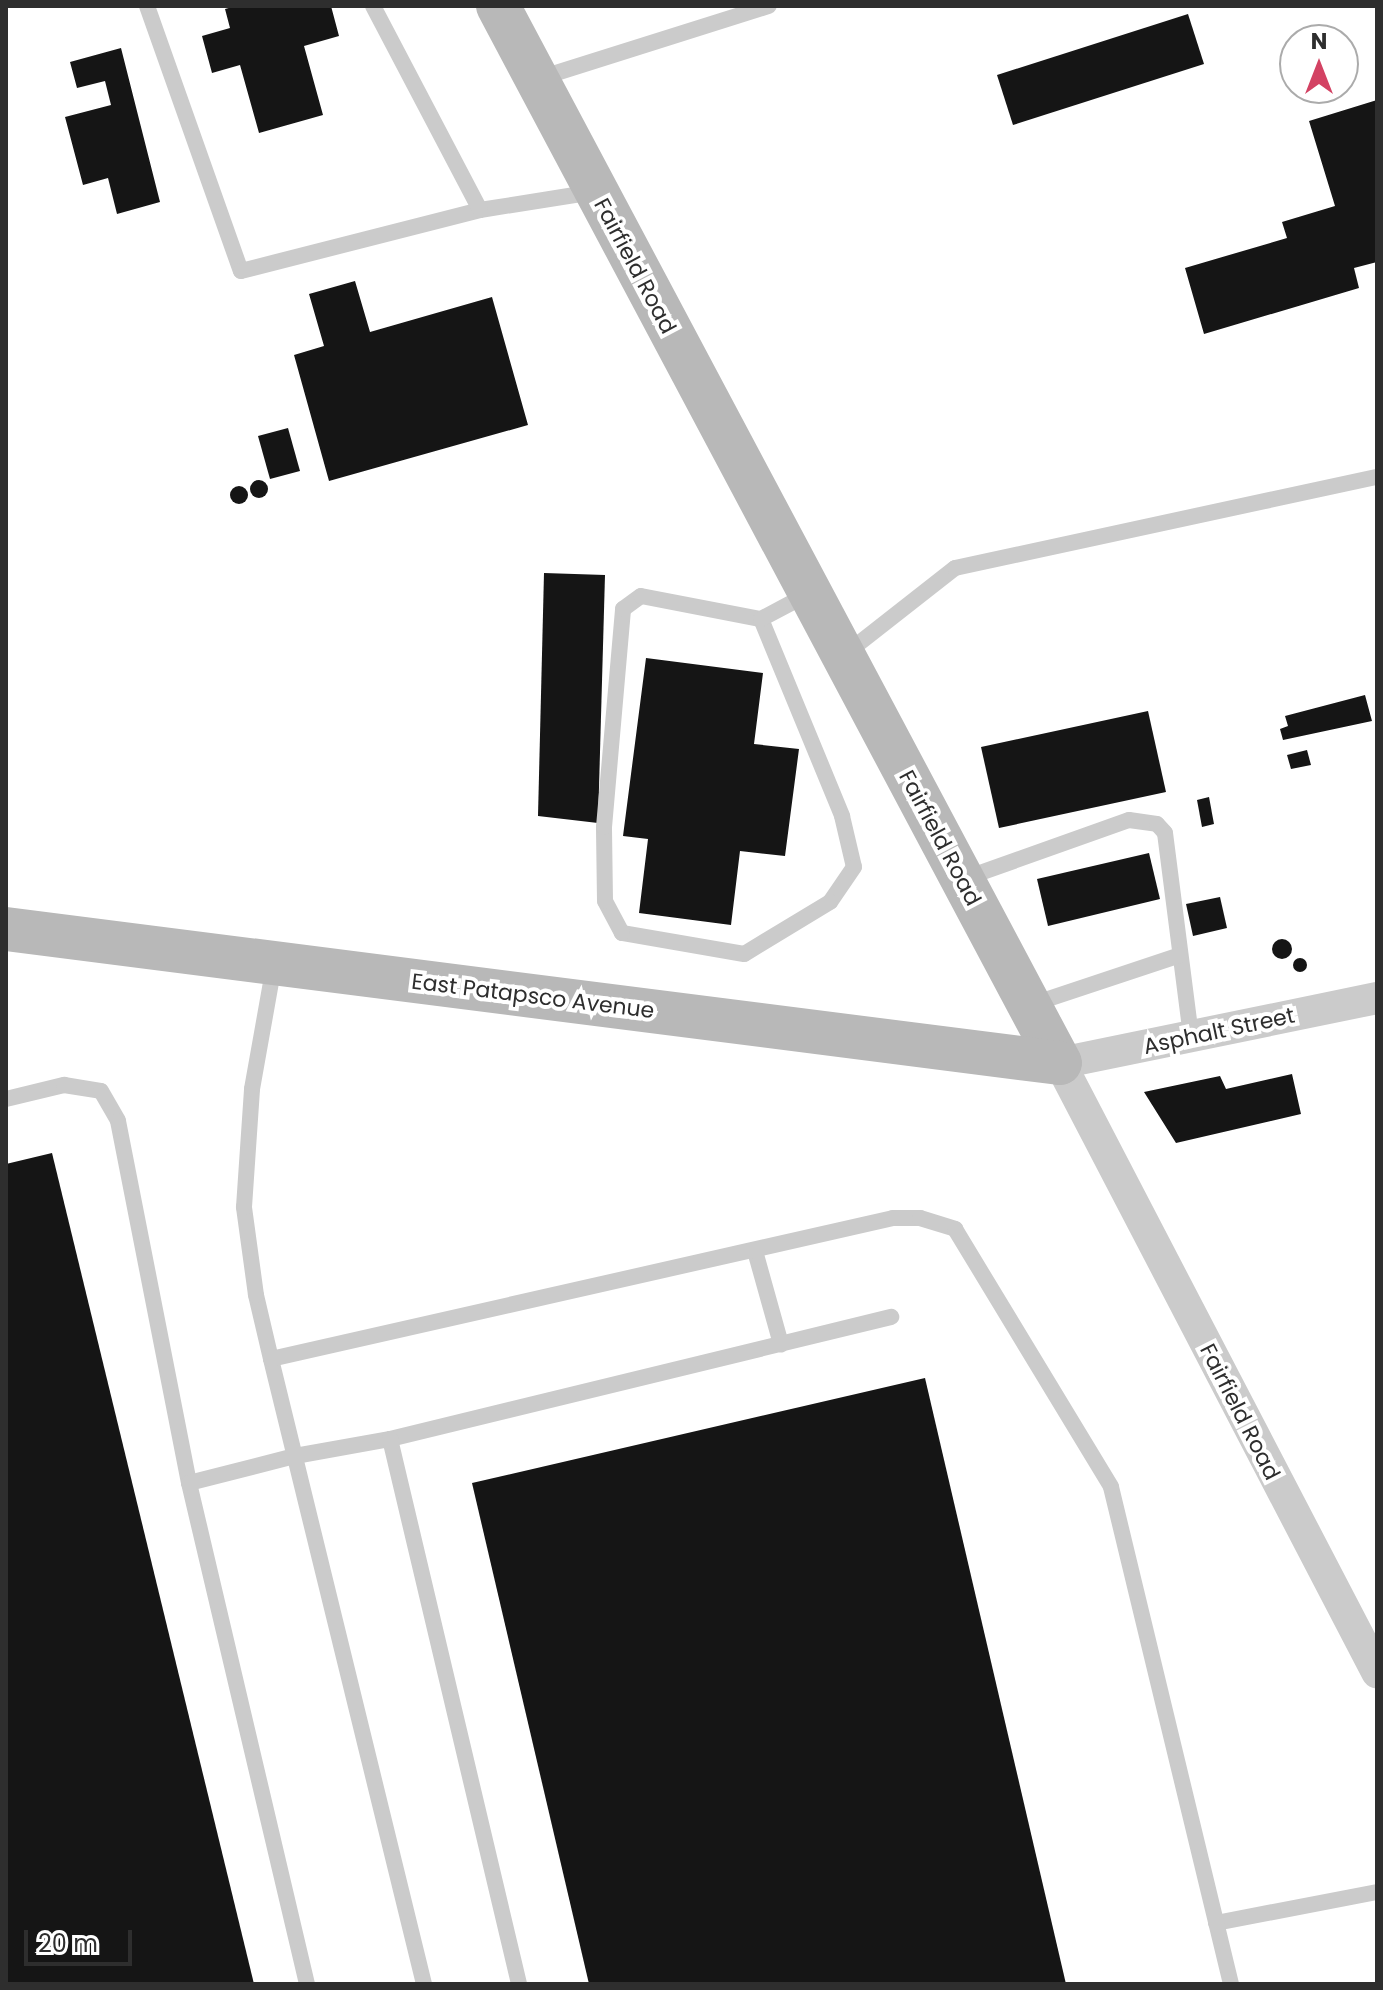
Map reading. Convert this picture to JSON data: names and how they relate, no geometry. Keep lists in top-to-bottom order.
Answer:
{
  "streets": {
    "street": ["Fairfield Road", "East Patapsco Avenue", "Asphalt Street"]
  },
  "crossings": [
    ["Fairfield Road", "East Patapsco Avenue"],
    ["Fairfield Road", "Asphalt Street"],
    ["East Patapsco Avenue", "Asphalt Street"]
  ],
  "scale_bar": "20 m",
  "north": "top"
}
